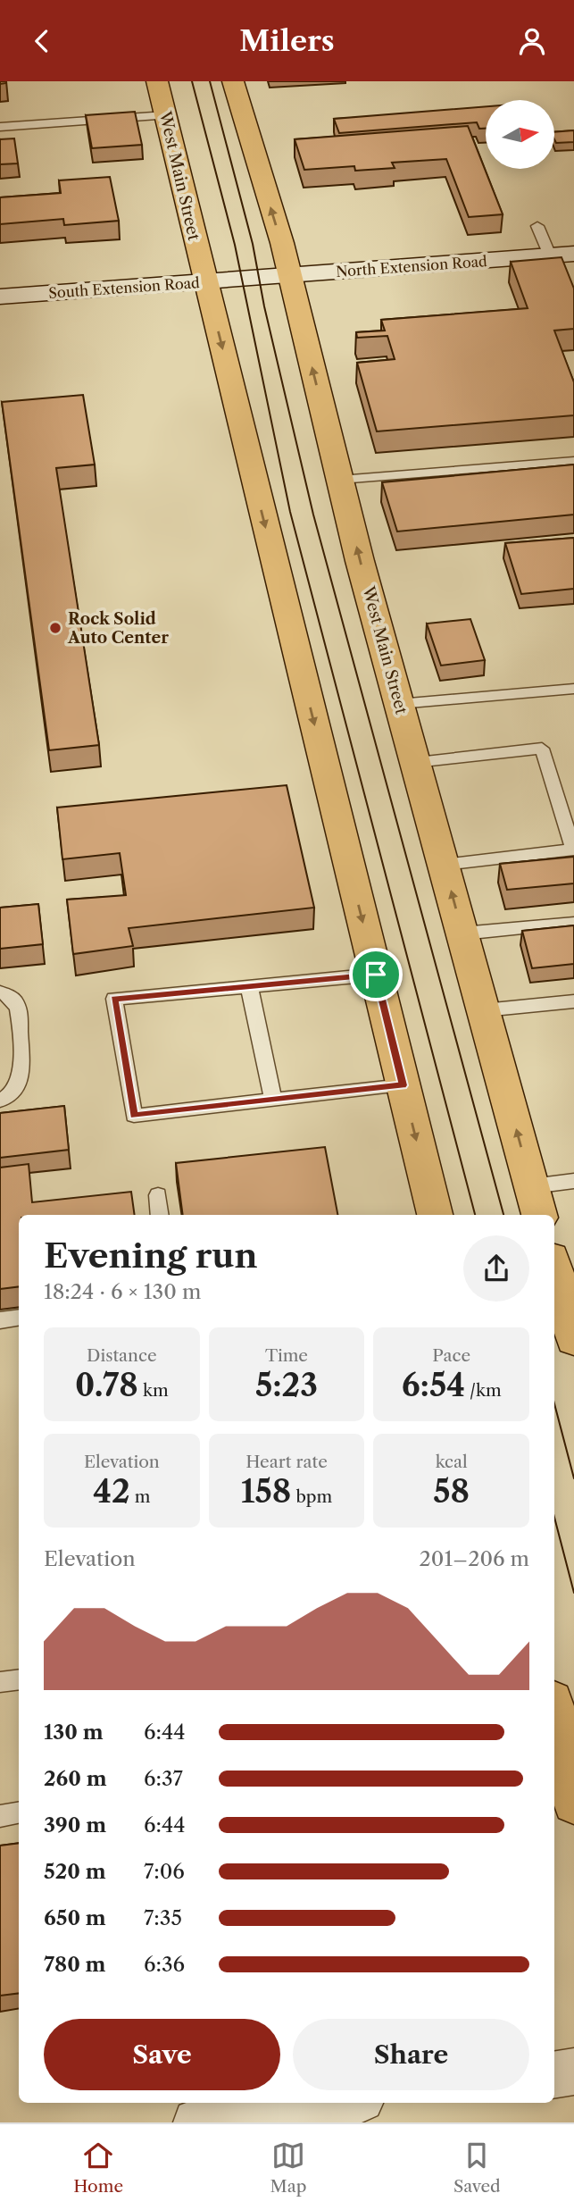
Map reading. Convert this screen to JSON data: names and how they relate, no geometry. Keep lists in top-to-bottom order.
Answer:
{
  "streets": {
    "main road": ["West Main Street"],
    "street": ["North Extension Road", "South Extension Road"]
  },
  "crossings": [
    ["West Main Street", "North Extension Road"],
    ["West Main Street", "South Extension Road"],
    ["North Extension Road", "South Extension Road"]
  ],
  "places": ["Rock Solid Auto Center"],
  "north": "right",
  "page": {
    "header": "Milers",
    "heading": ["Evening run", "18:24 · 6 × 130 m"],
    "stats": [
      ["Distance", "0.78 km"],
      ["Time", "5:23"],
      ["Pace", "6:54 /km"],
      ["Elevation", "42 m"],
      ["Heart rate", "158 bpm"],
      ["kcal", "58"]
    ],
    "chart": ["Elevation", "201–206 m"],
    "list": [
      {
        "name": "130 m",
        "note": "6:44"
      },
      {
        "name": "260 m",
        "note": "6:37"
      },
      {
        "name": "390 m",
        "note": "6:44"
      },
      {
        "name": "520 m",
        "note": "7:06"
      },
      {
        "name": "650 m",
        "note": "7:35"
      },
      {
        "name": "780 m",
        "note": "6:36"
      }
    ],
    "buttons": ["Save", "Share"],
    "tabs": ["Home", "Map", "Saved"]
  }
}
